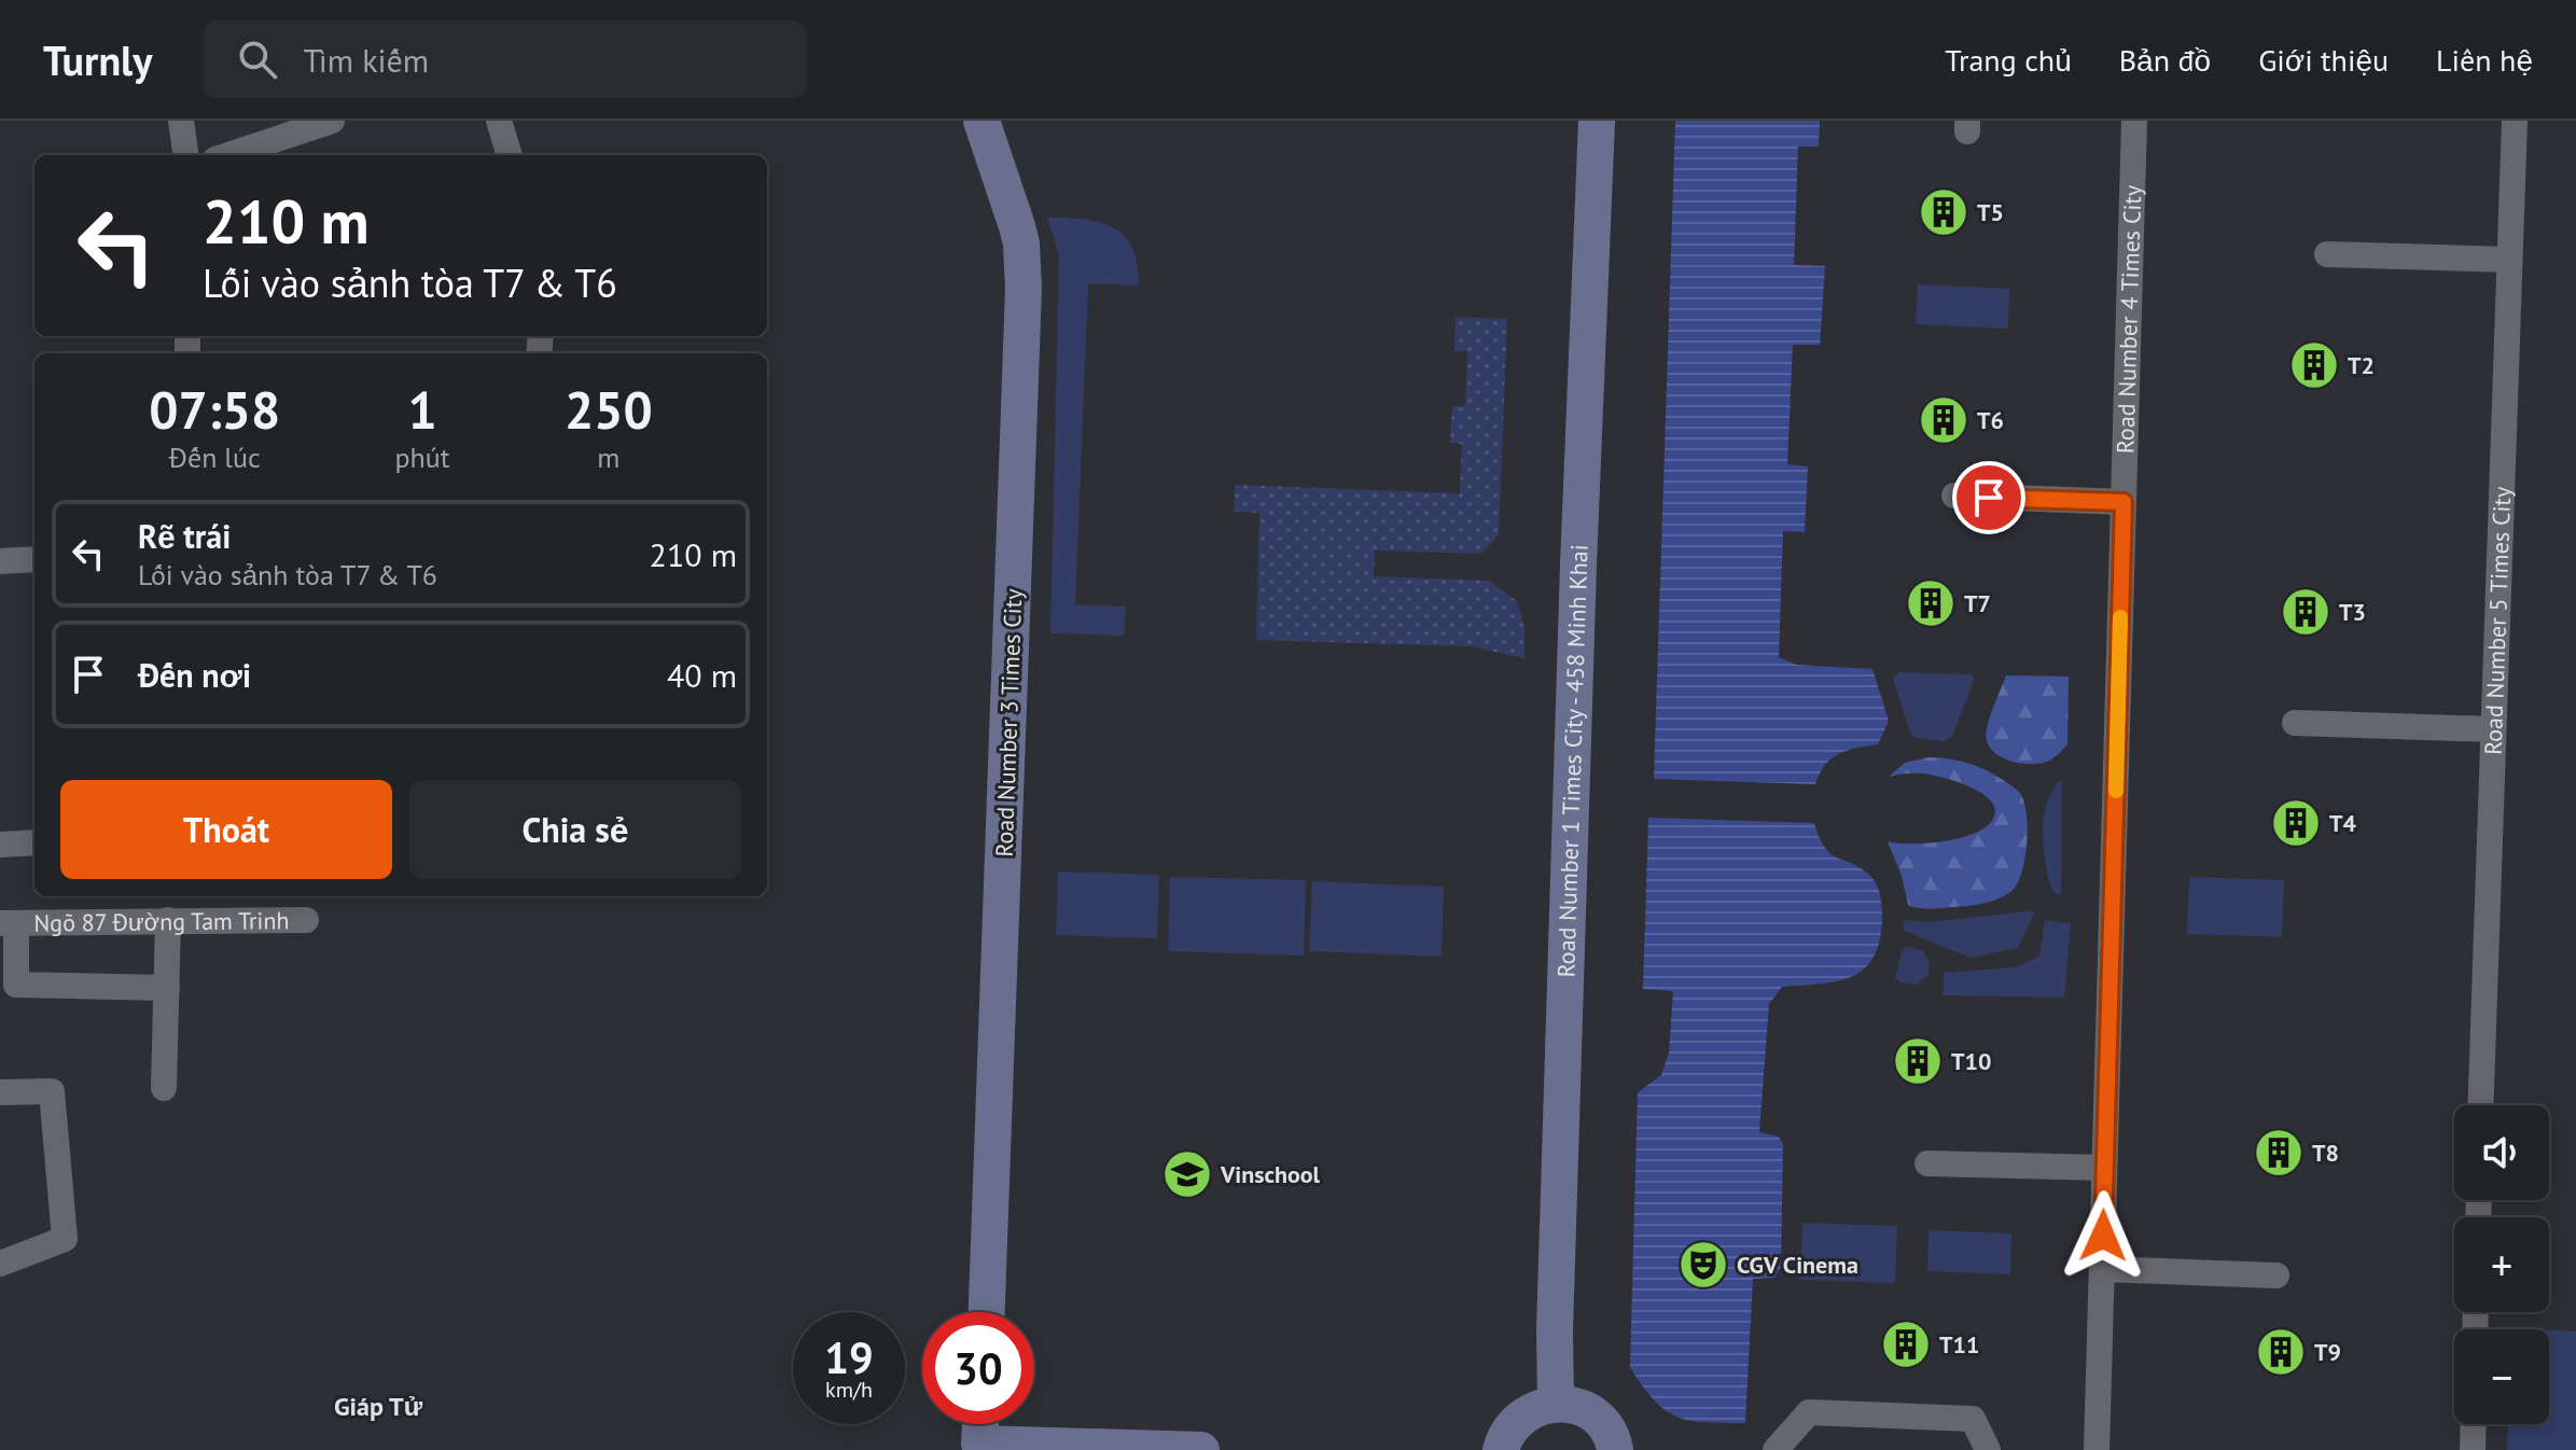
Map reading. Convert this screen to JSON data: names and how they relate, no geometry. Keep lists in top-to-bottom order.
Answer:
{
  "streets": {
    "street": [
      "Road Number 4 Times City",
      "Road Number 5 Times City",
      "Road Number 3 Times City",
      "Road Number 1 Times City - 458 Minh Khai",
      "Ngõ 87 Đường Tam Trinh"
    ]
  },
  "districts": ["Giáp Tử"],
  "places": {
    "building": [
      "T5",
      "T2",
      "T6",
      "T7",
      "T3",
      "T4",
      "T10",
      "T8",
      "T11",
      "T9"
    ],
    "school or university": ["Vinschool"],
    "theatre": ["CGV Cinema"]
  },
  "page": {
    "header": "Turnly",
    "search": "Tìm kiếm",
    "nav": [
      "Trang chủ",
      "Bản đồ",
      "Giới thiệu",
      "Liên hệ"
    ],
    "turn": ["210 m", "Lối vào sảnh tòa T7 & T6"],
    "eta": [
      "07:58",
      "Đến lúc",
      "1",
      "phút",
      "250",
      "m"
    ],
    "list": [
      {
        "name": "Rẽ trái",
        "note": "Lối vào sảnh tòa T7 & T6",
        "value": "210 m"
      },
      {
        "name": "Đến nơi",
        "value": "40 m"
      }
    ],
    "buttons": ["Thoát", "Chia sẻ"],
    "map_buttons": ["+", "−"],
    "speed": "19 km/h",
    "limit": "30"
  }
}
